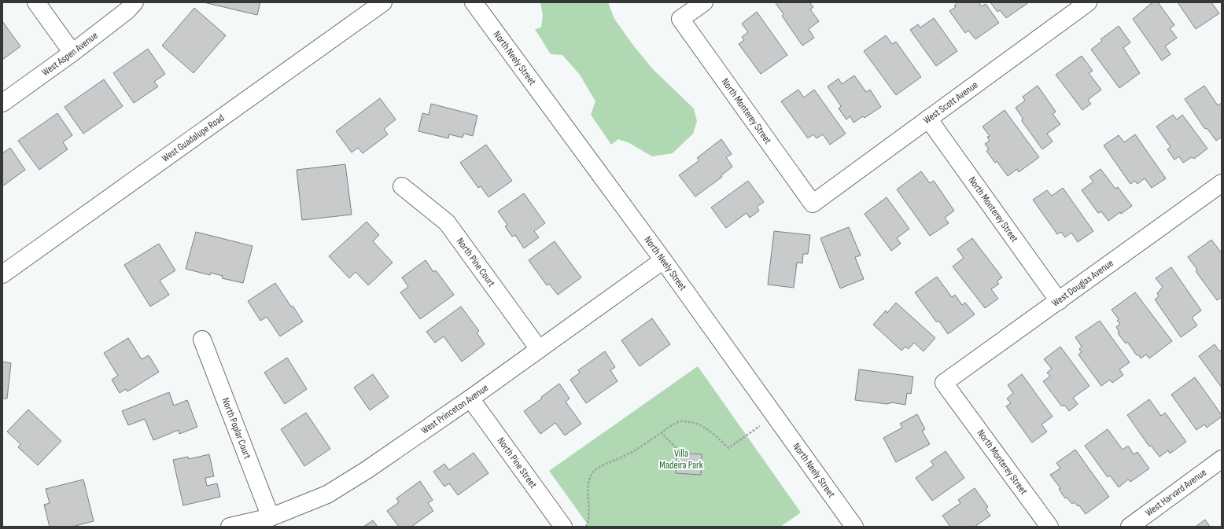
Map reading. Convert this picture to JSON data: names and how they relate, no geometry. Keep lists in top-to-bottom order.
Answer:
{
  "streets": {
    "street": [
      "West Aspen Avenue",
      "North Neely Street",
      "West Scott Avenue",
      "North Monterey Street",
      "West Guadalupe Road",
      "North Pine Court",
      "West Douglas Avenue",
      "West Princeton Avenue",
      "North Poplar Court",
      "North Pine Street",
      "West Harvard Avenue"
    ]
  },
  "crossings": [
    ["North Neely Street", "West Princeton Avenue"],
    ["West Scott Avenue", "North Monterey Street"],
    ["North Monterey Street", "West Douglas Avenue"],
    ["North Pine Court", "West Princeton Avenue"],
    ["West Princeton Avenue", "North Poplar Court"],
    ["West Princeton Avenue", "North Pine Street"]
  ],
  "parks": ["Villa Madeira Park"]
}
